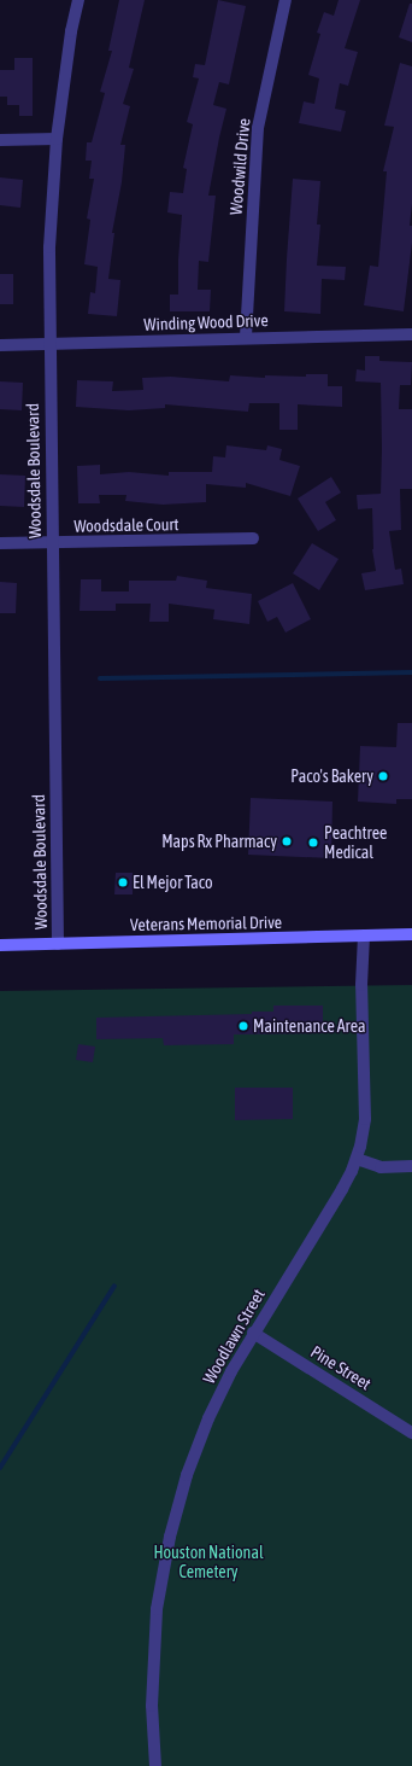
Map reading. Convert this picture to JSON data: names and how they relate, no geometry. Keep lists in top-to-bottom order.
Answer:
{
  "streets": {
    "main road": ["Veterans Memorial Drive"],
    "street": [
      "Woodwild Drive",
      "Winding Wood Drive",
      "Woodsdale Boulevard",
      "Woodsdale Court",
      "Woodlawn Street",
      "Pine Street"
    ]
  },
  "crossings": [
    ["Woodwild Drive", "Winding Wood Drive"],
    ["Winding Wood Drive", "Woodsdale Boulevard"],
    ["Woodsdale Boulevard", "Woodsdale Court"],
    ["Woodsdale Boulevard", "Veterans Memorial Drive"],
    ["Veterans Memorial Drive", "Woodlawn Street"],
    ["Woodlawn Street", "Pine Street"]
  ],
  "parks": ["Houston National Cemetery"],
  "places": [
    "Paco's Bakery",
    "Maps Rx Pharmacy",
    "Peachtree Medical",
    "El Mejor Taco",
    "Maintenance Area"
  ]
}
